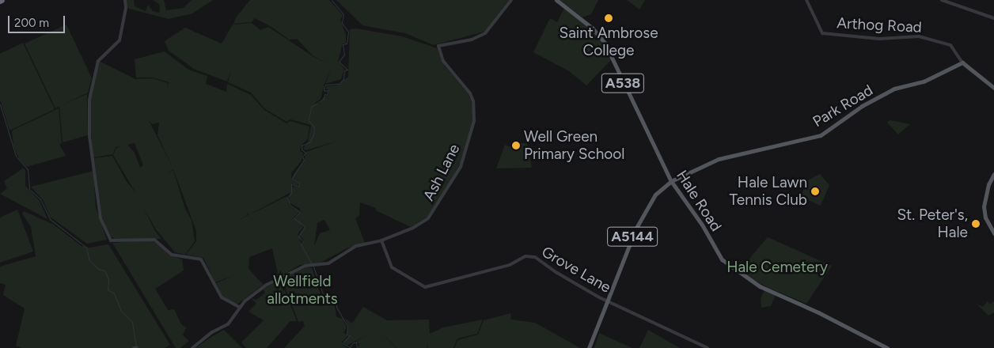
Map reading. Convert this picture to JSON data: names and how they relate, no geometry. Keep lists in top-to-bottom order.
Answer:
{
  "streets": {
    "main road": [
      "A538",
      "Park Road",
      "Hale Road",
      "A5144"
    ],
    "street": ["Arthog Road", "Ash Lane", "Grove Lane"]
  },
  "crossings": [
    ["Arthog Road", "Park Road"],
    ["Park Road", "Hale Road"],
    ["Park Road", "A5144"],
    ["Ash Lane", "Grove Lane"],
    ["Hale Road", "A5144"],
    ["A5144", "Grove Lane"]
  ],
  "parks": ["Hale Cemetery", "Wellfield allotments"],
  "places": [
    "Saint Ambrose College",
    "Well Green Primary School",
    "Hale Lawn Tennis Club",
    "St. Peter's, Hale"
  ],
  "scale_bar": "200 m"
}
